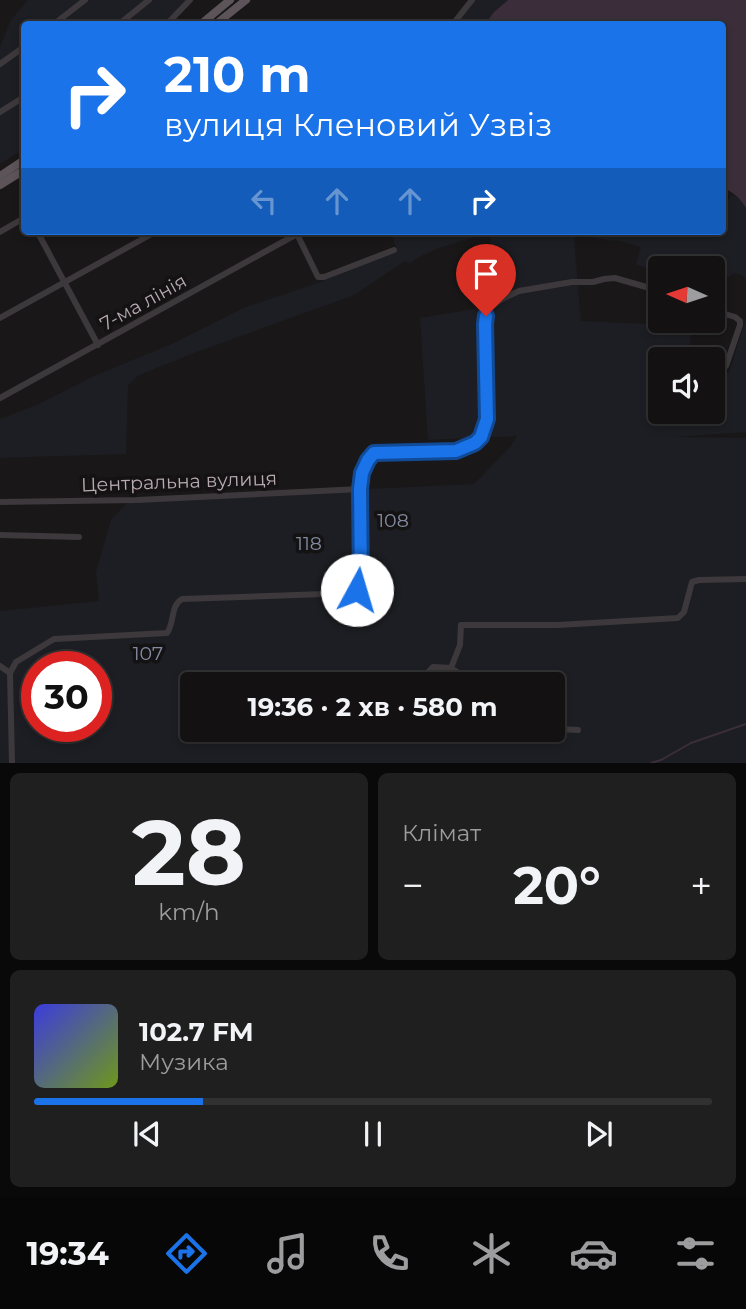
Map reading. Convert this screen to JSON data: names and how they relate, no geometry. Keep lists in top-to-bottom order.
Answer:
{
  "streets": {
    "street": ["7-ма лінія", "Центральна вулиця"]
  },
  "parks": ["108", "118", "107"],
  "north": "left",
  "page": {
    "turn": ["210 m", "вулиця Кленовий Узвіз"],
    "limit": "30",
    "trip": "19:36 · 2 хв · 580 m",
    "tile": [
      ["28", "km/h"],
      "Клімат"
    ],
    "heat": ["−", "20°", "+"],
    "song": ["102.7 FM", "Музика"],
    "tabs": "19:34"
  }
}
